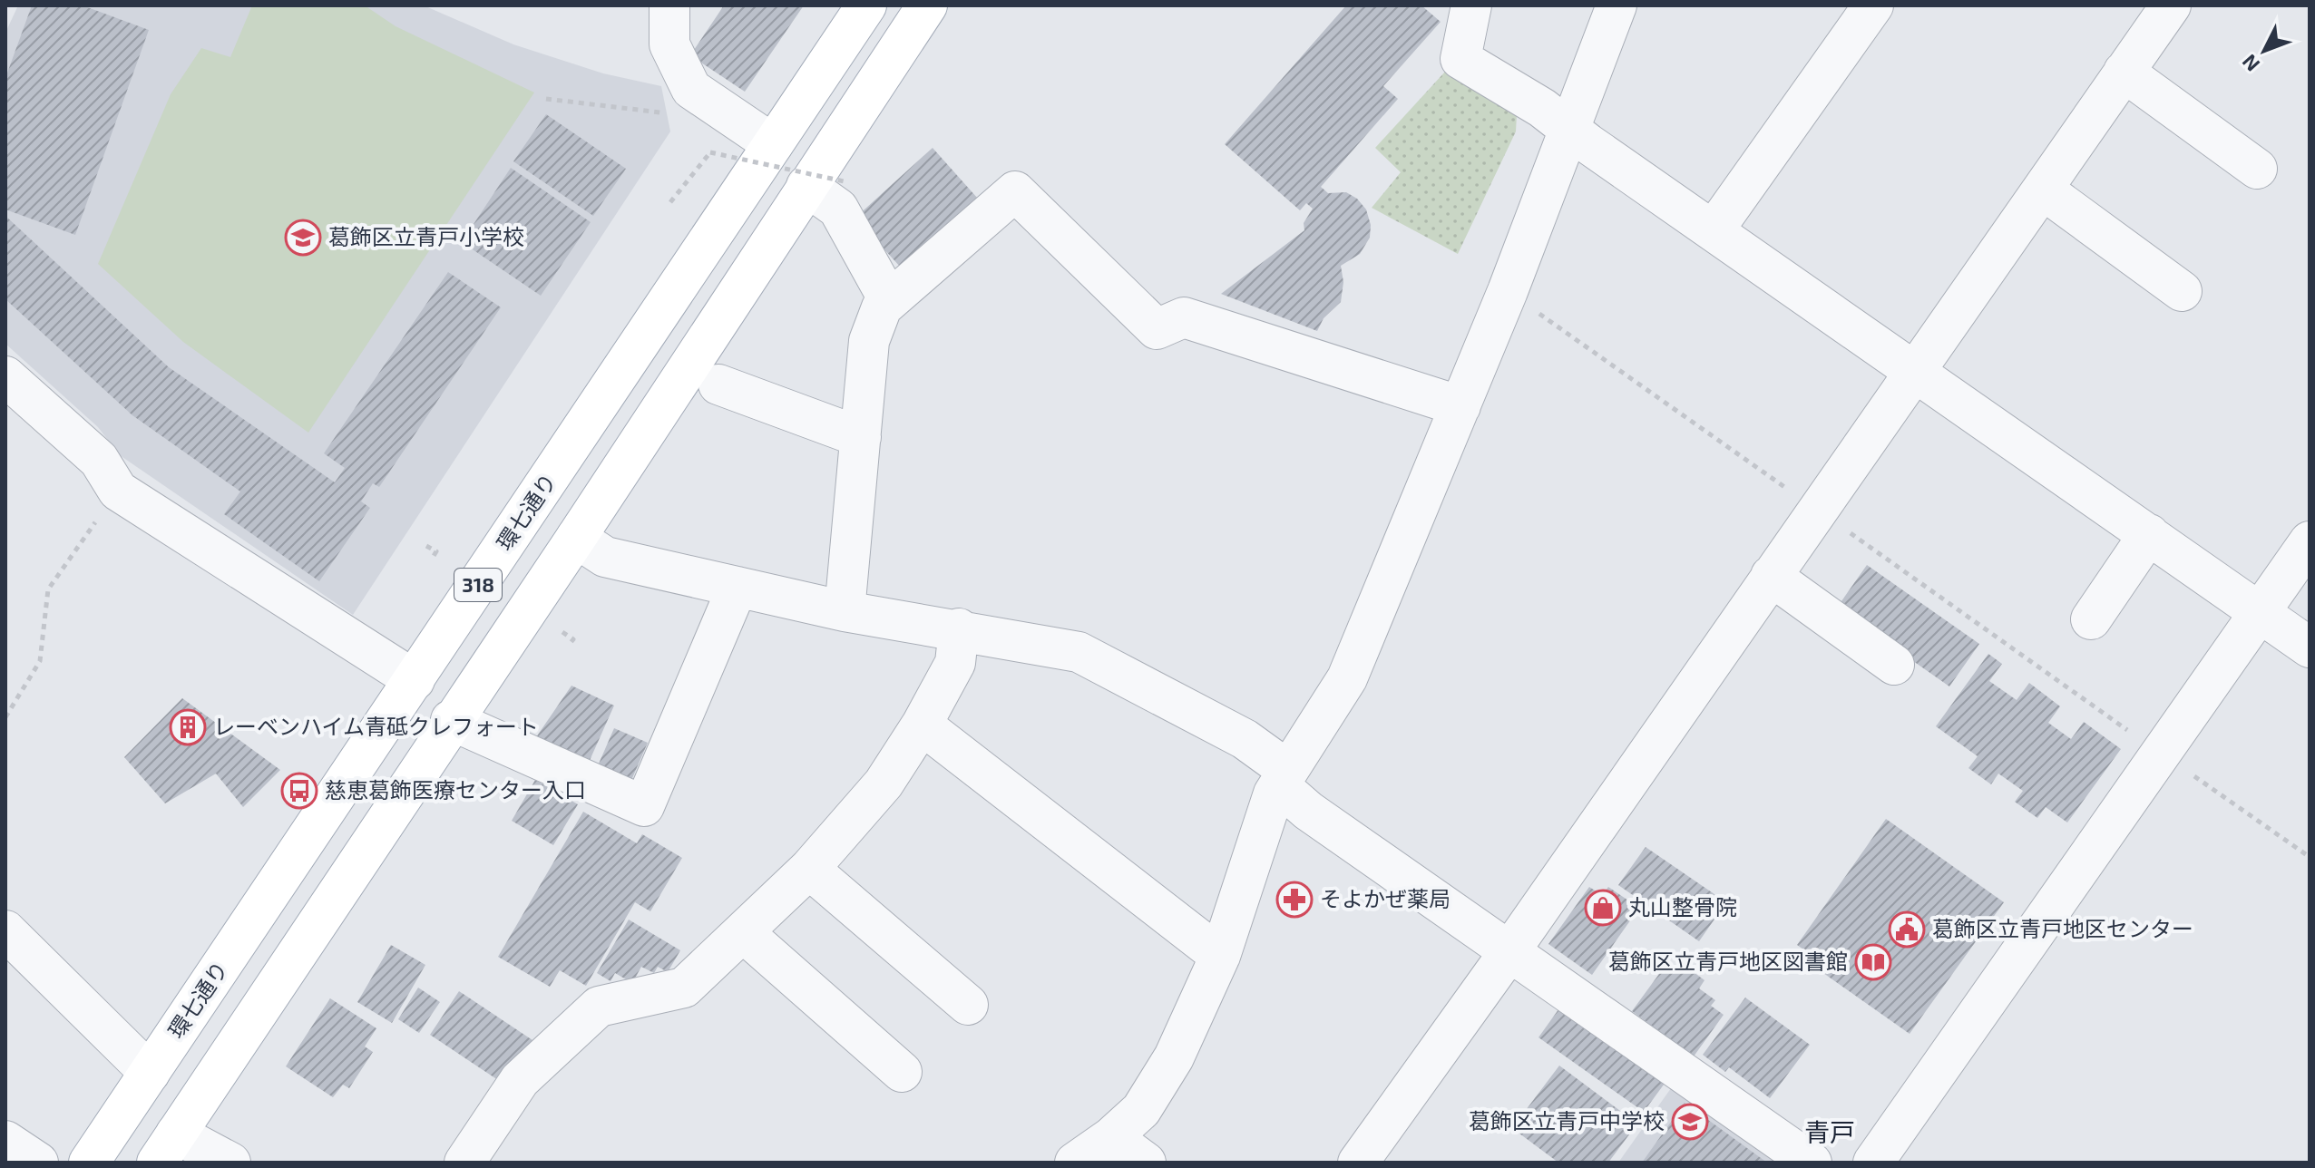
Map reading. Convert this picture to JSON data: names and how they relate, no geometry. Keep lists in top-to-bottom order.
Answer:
{
  "streets": {
    "main road": ["環七通り", "318"]
  },
  "districts": ["青戸"],
  "places": {
    "school or university": ["葛飾区立青戸小学校", "葛飾区立青戸中学校"],
    "building": ["レーベンハイム青砥クレフォート"],
    "bus stop": ["慈恵葛飾医療センター入口"],
    "pharmacy": ["そよかぜ薬局"],
    "shop": ["丸山整骨院"],
    "public building": ["葛飾区立青戸地区センター"],
    "library": ["葛飾区立青戸地区図書館"]
  },
  "north": "bottom left"
}
